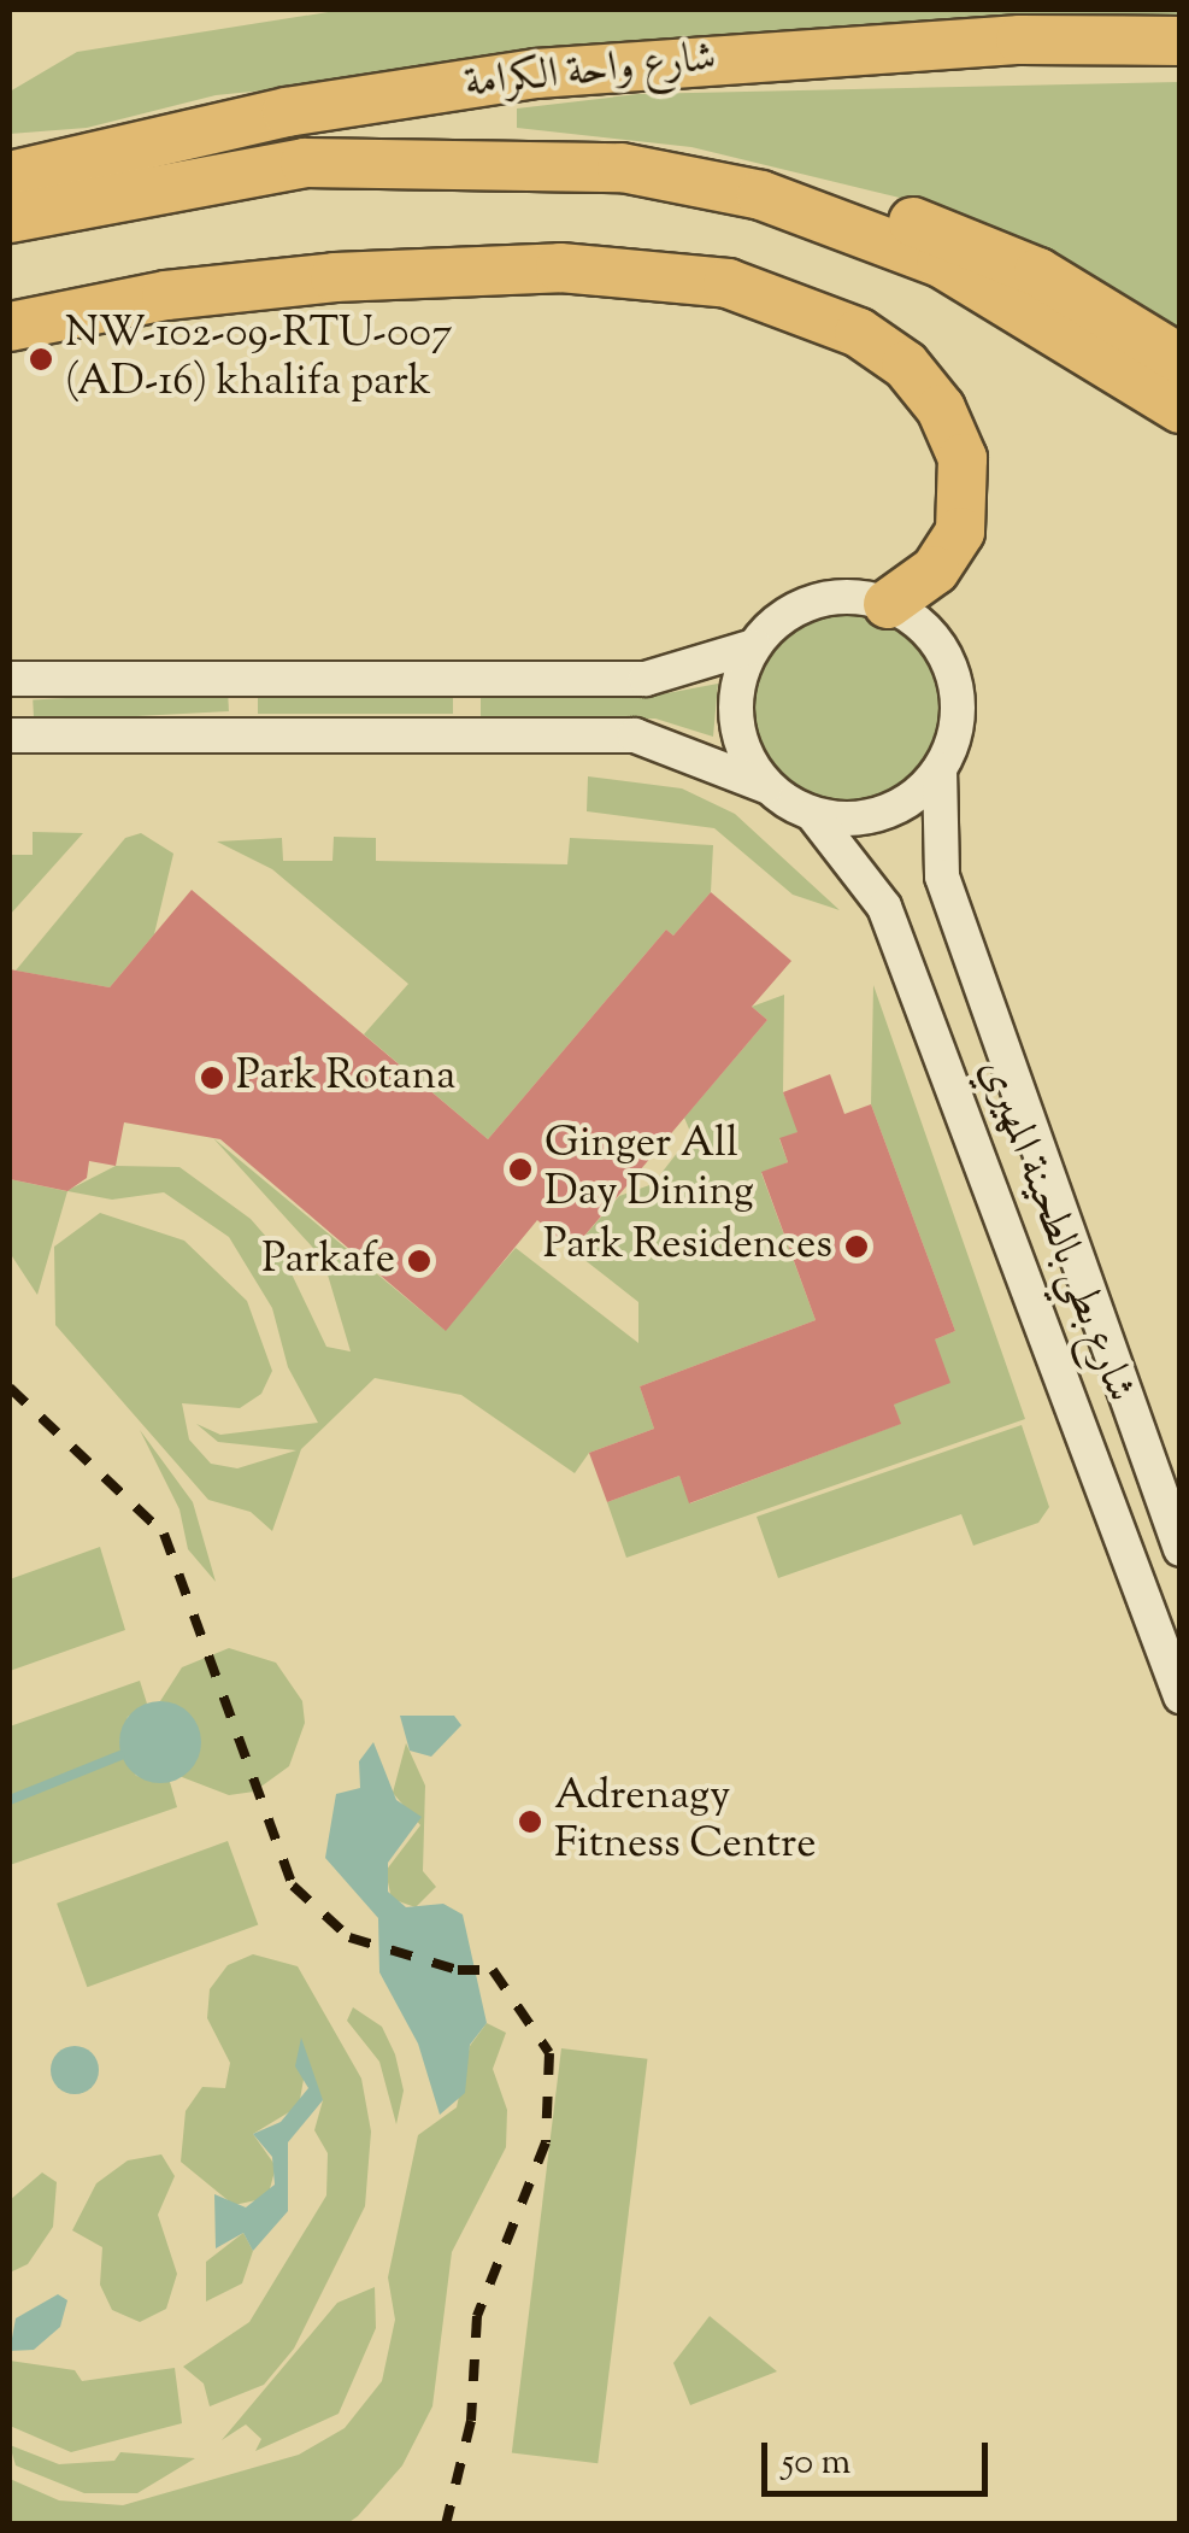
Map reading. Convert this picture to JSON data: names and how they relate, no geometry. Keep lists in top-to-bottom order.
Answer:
{
  "streets": {
    "highway": ["شارع واحة الكرامة"],
    "street": ["شارع بطي بالطحينة المهيري"]
  },
  "places": [
    "NW-102-09-RTU-007 (AD-16) khalifa park",
    "Park Rotana",
    "Ginger All Day Dining",
    "Park Residences",
    "Parkafe",
    "Adrenagy Fitness Centre"
  ],
  "scale_bar": "50 m"
}
